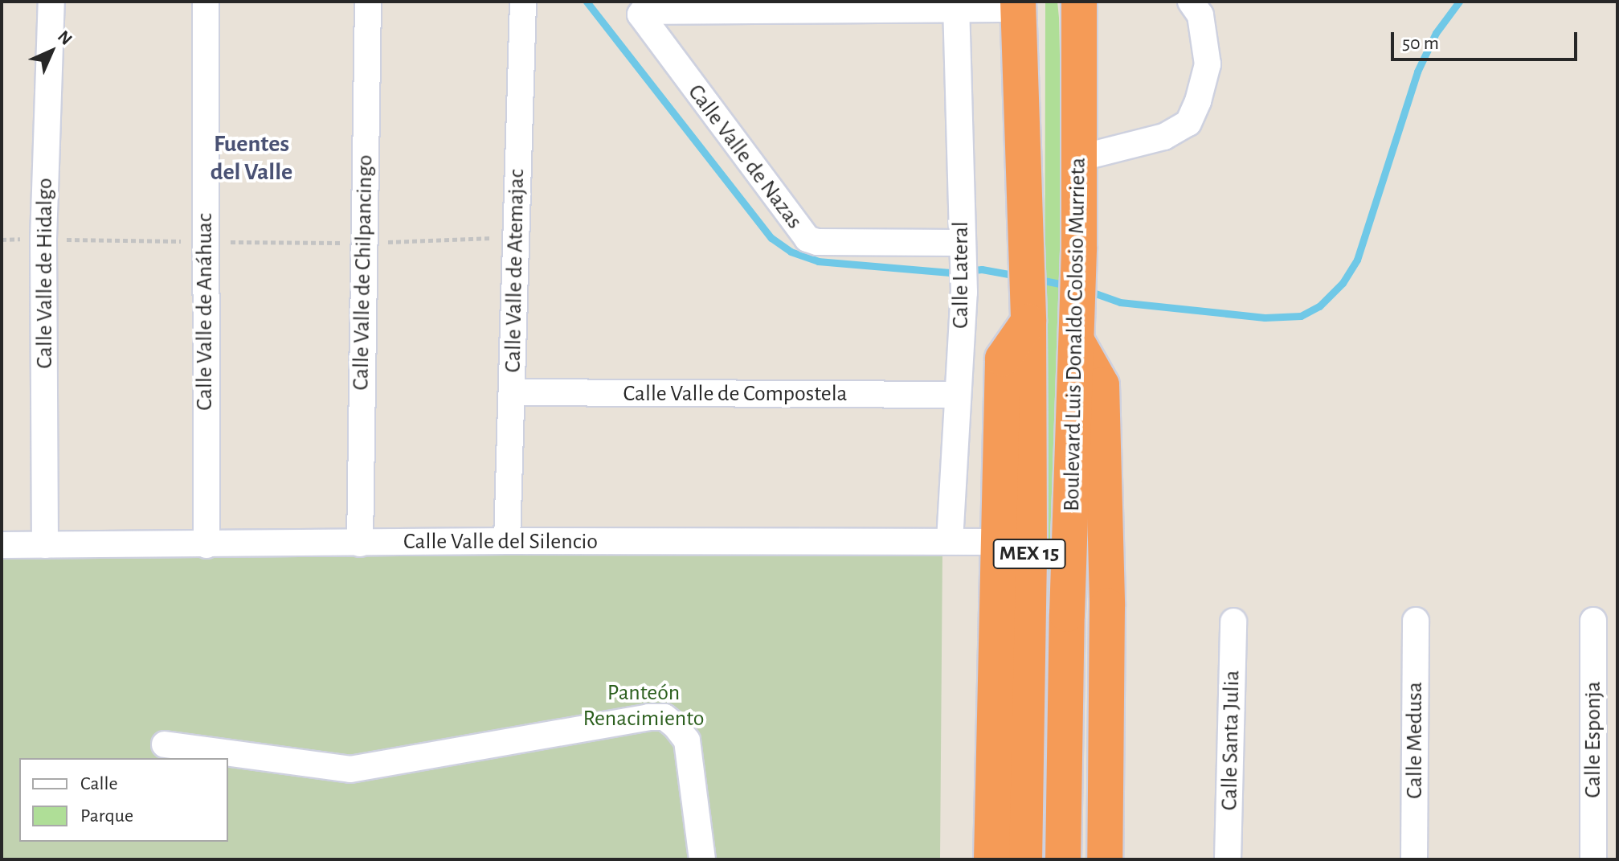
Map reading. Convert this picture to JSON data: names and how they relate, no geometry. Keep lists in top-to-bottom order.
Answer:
{
  "streets": {
    "highway": ["Boulevard Luis Donaldo Colosio Murrieta", "MEX 15"],
    "street": [
      "Calle Valle de Nazas",
      "Calle Valle de Atemajac",
      "Calle Valle de Chilpancingo",
      "Calle Valle de Hidalgo",
      "Calle Lateral",
      "Calle Valle de Anáhuac",
      "Calle Valle de Compostela",
      "Calle Valle del Silencio",
      "Calle Esponja",
      "Calle Santa Julia",
      "Calle Medusa"
    ]
  },
  "crossings": [
    ["Calle Valle de Nazas", "Calle Lateral"],
    ["Calle Valle de Atemajac", "Calle Valle de Compostela"],
    ["Calle Valle de Atemajac", "Calle Valle del Silencio"],
    ["Calle Valle de Chilpancingo", "Calle Valle del Silencio"],
    ["Calle Valle de Hidalgo", "Calle Valle del Silencio"],
    ["Calle Lateral", "Calle Valle de Compostela"],
    ["Calle Lateral", "Calle Valle del Silencio"],
    ["Calle Valle de Anáhuac", "Calle Valle del Silencio"]
  ],
  "districts": ["Fuentes del Valle"],
  "parks": ["Panteón Renacimiento"],
  "legend": ["Calle", "Parque"],
  "scale_bar": "50 m",
  "north": "top right"
}
